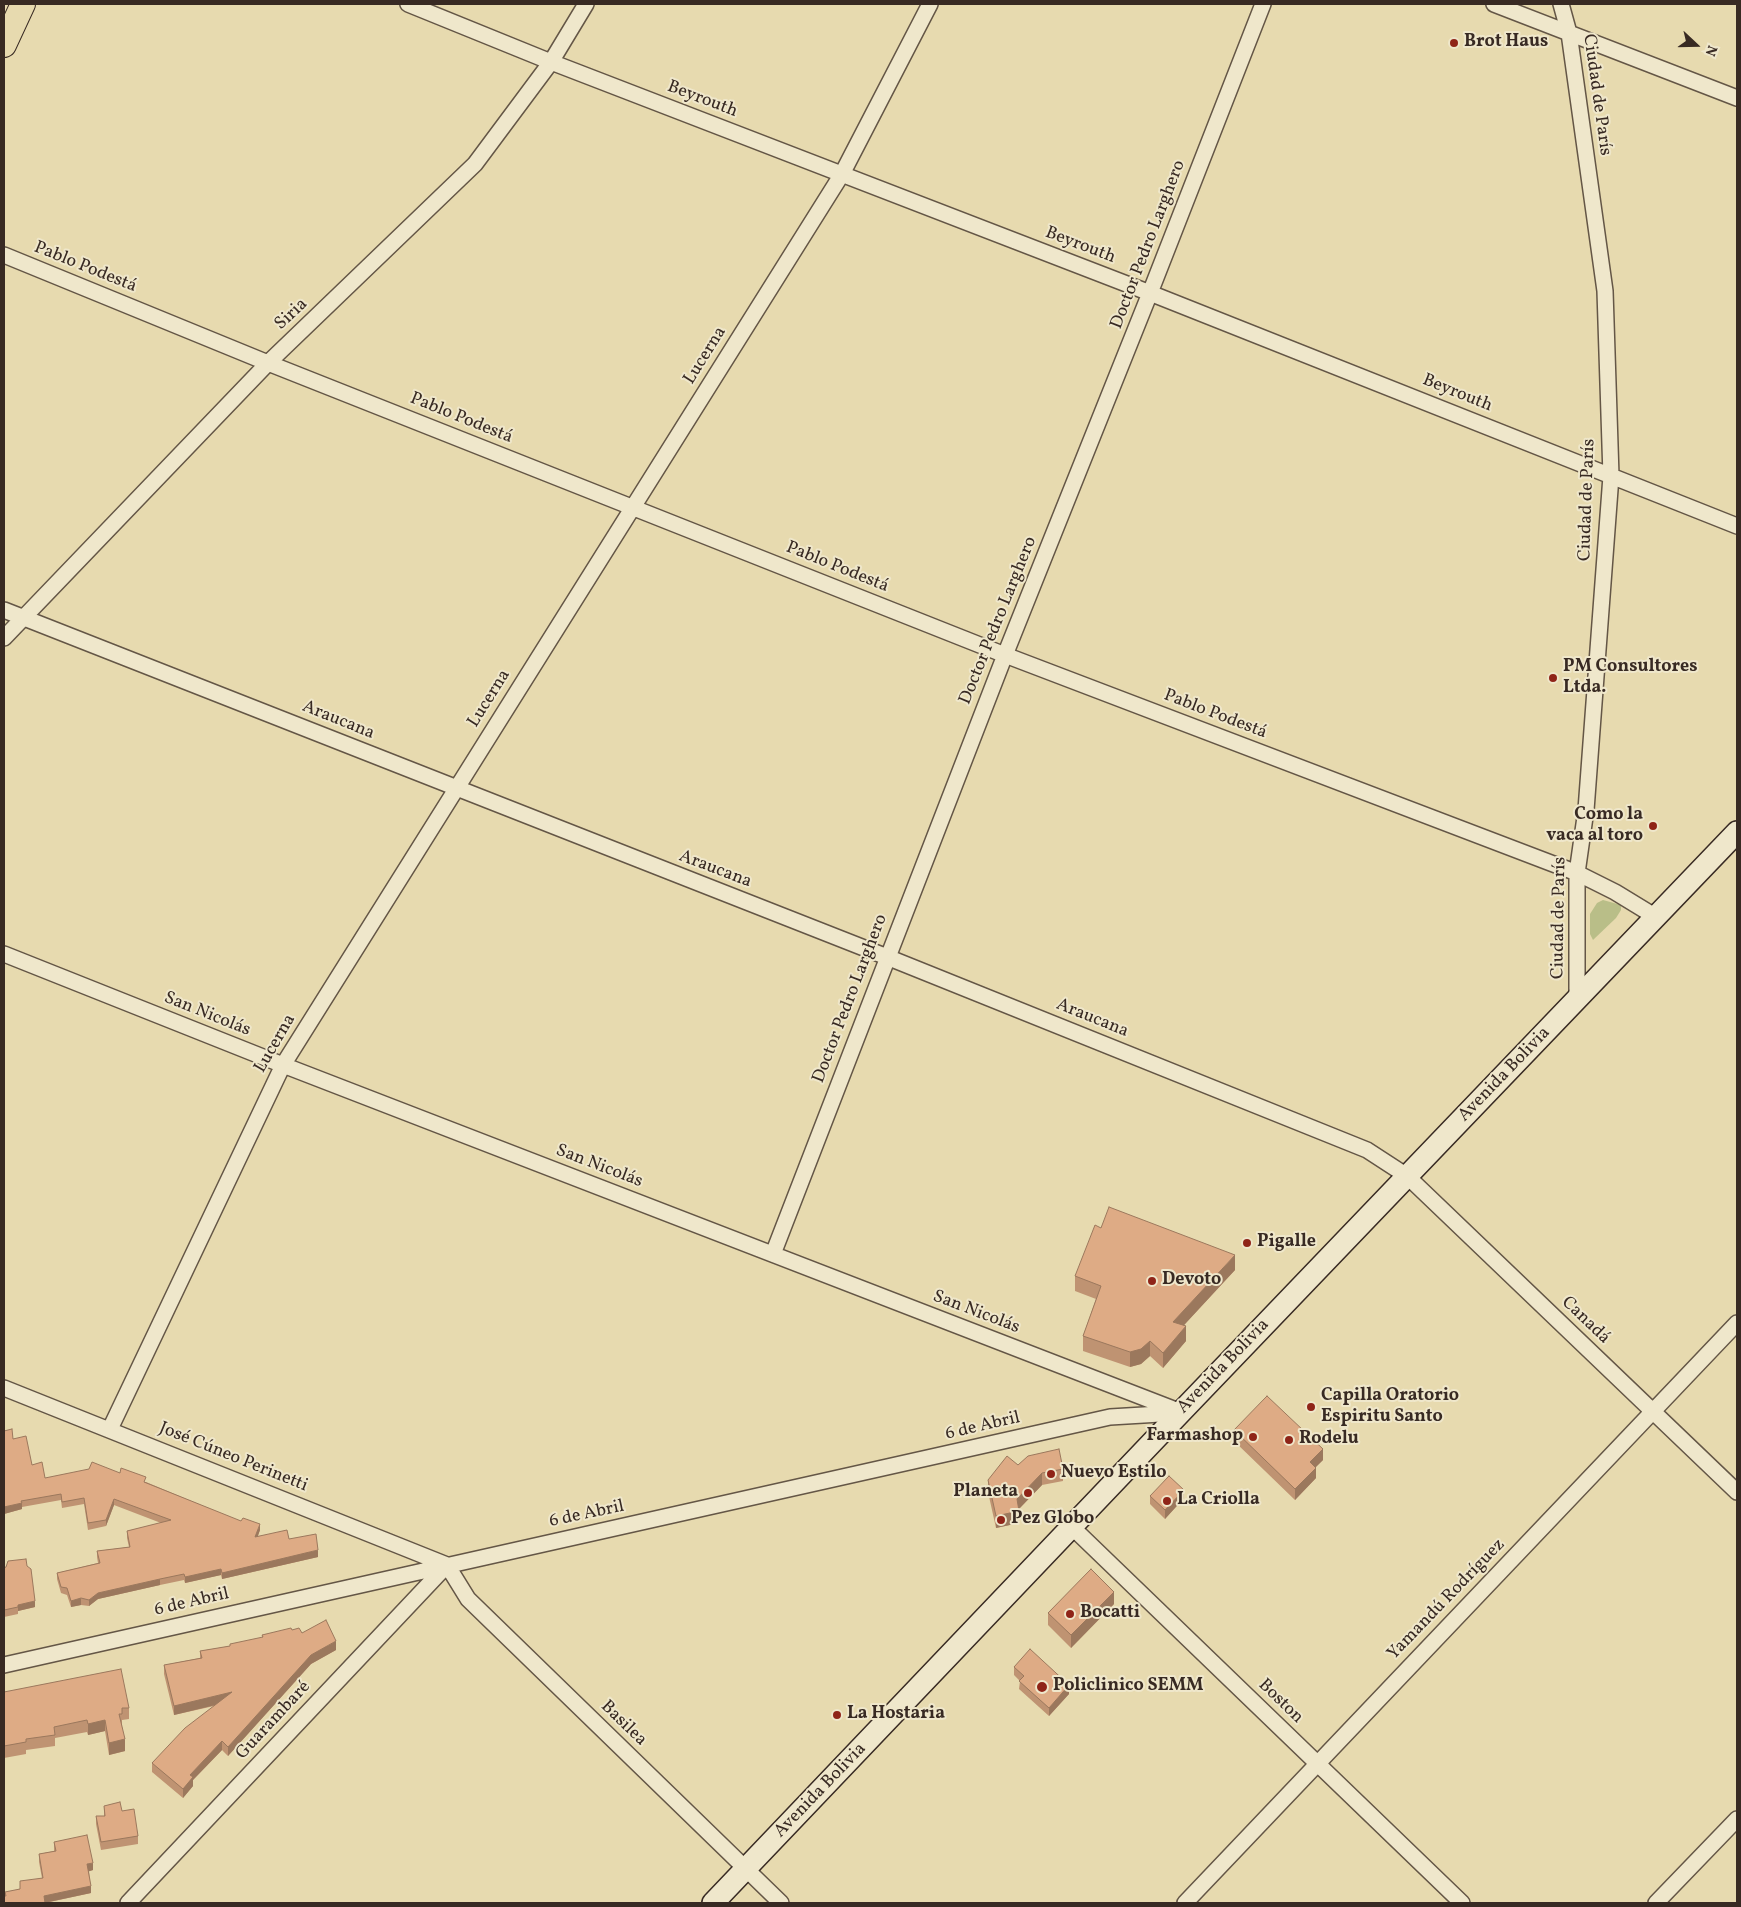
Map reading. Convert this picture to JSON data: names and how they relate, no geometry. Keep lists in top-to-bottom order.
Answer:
{
  "streets": {
    "street": [
      "Ciudad de París",
      "Beyrouth",
      "Doctor Pedro Larghero",
      "Pablo Podestá",
      "Siria",
      "Lucerna",
      "Araucana",
      "San Nicolás",
      "Avenida Bolivia",
      "Canadá",
      "6 de Abril",
      "José Cúneo Perinetti",
      "Yamandú Rodríguez",
      "Boston",
      "Guarambaré",
      "Basilea"
    ]
  },
  "crossings": [
    ["Ciudad de París", "Beyrouth"],
    ["Ciudad de París", "Pablo Podestá"],
    ["Ciudad de París", "Avenida Bolivia"],
    ["Beyrouth", "Doctor Pedro Larghero"],
    ["Beyrouth", "Siria"],
    ["Beyrouth", "Lucerna"],
    ["Doctor Pedro Larghero", "Pablo Podestá"],
    ["Doctor Pedro Larghero", "Araucana"],
    ["Doctor Pedro Larghero", "San Nicolás"],
    ["Pablo Podestá", "Siria"],
    ["Pablo Podestá", "Lucerna"],
    ["Pablo Podestá", "Avenida Bolivia"],
    ["Siria", "Araucana"],
    ["Lucerna", "Araucana"],
    ["Lucerna", "San Nicolás"],
    ["Lucerna", "José Cúneo Perinetti"],
    ["Araucana", "Avenida Bolivia"],
    ["Araucana", "Canadá"],
    ["San Nicolás", "Avenida Bolivia"],
    ["San Nicolás", "6 de Abril"],
    ["Avenida Bolivia", "Canadá"],
    ["Avenida Bolivia", "6 de Abril"],
    ["Avenida Bolivia", "Boston"],
    ["Avenida Bolivia", "Basilea"],
    ["Canadá", "Yamandú Rodríguez"],
    ["6 de Abril", "José Cúneo Perinetti"],
    ["6 de Abril", "Guarambaré"],
    ["6 de Abril", "Basilea"],
    ["José Cúneo Perinetti", "Guarambaré"],
    ["José Cúneo Perinetti", "Basilea"],
    ["Yamandú Rodríguez", "Boston"],
    ["Guarambaré", "Basilea"]
  ],
  "places": [
    "Brot Haus",
    "PM Consultores Ltda.",
    "Como la vaca al toro",
    "Pigalle",
    "Devoto",
    "Capilla Oratorio Espiritu Santo",
    "Farmashop",
    "Rodelu",
    "Nuevo Estilo",
    "Planeta",
    "La Criolla",
    "Pez Globo",
    "Bocatti",
    "Policlinico SEMM",
    "La Hostaria"
  ],
  "north": "right"
}
